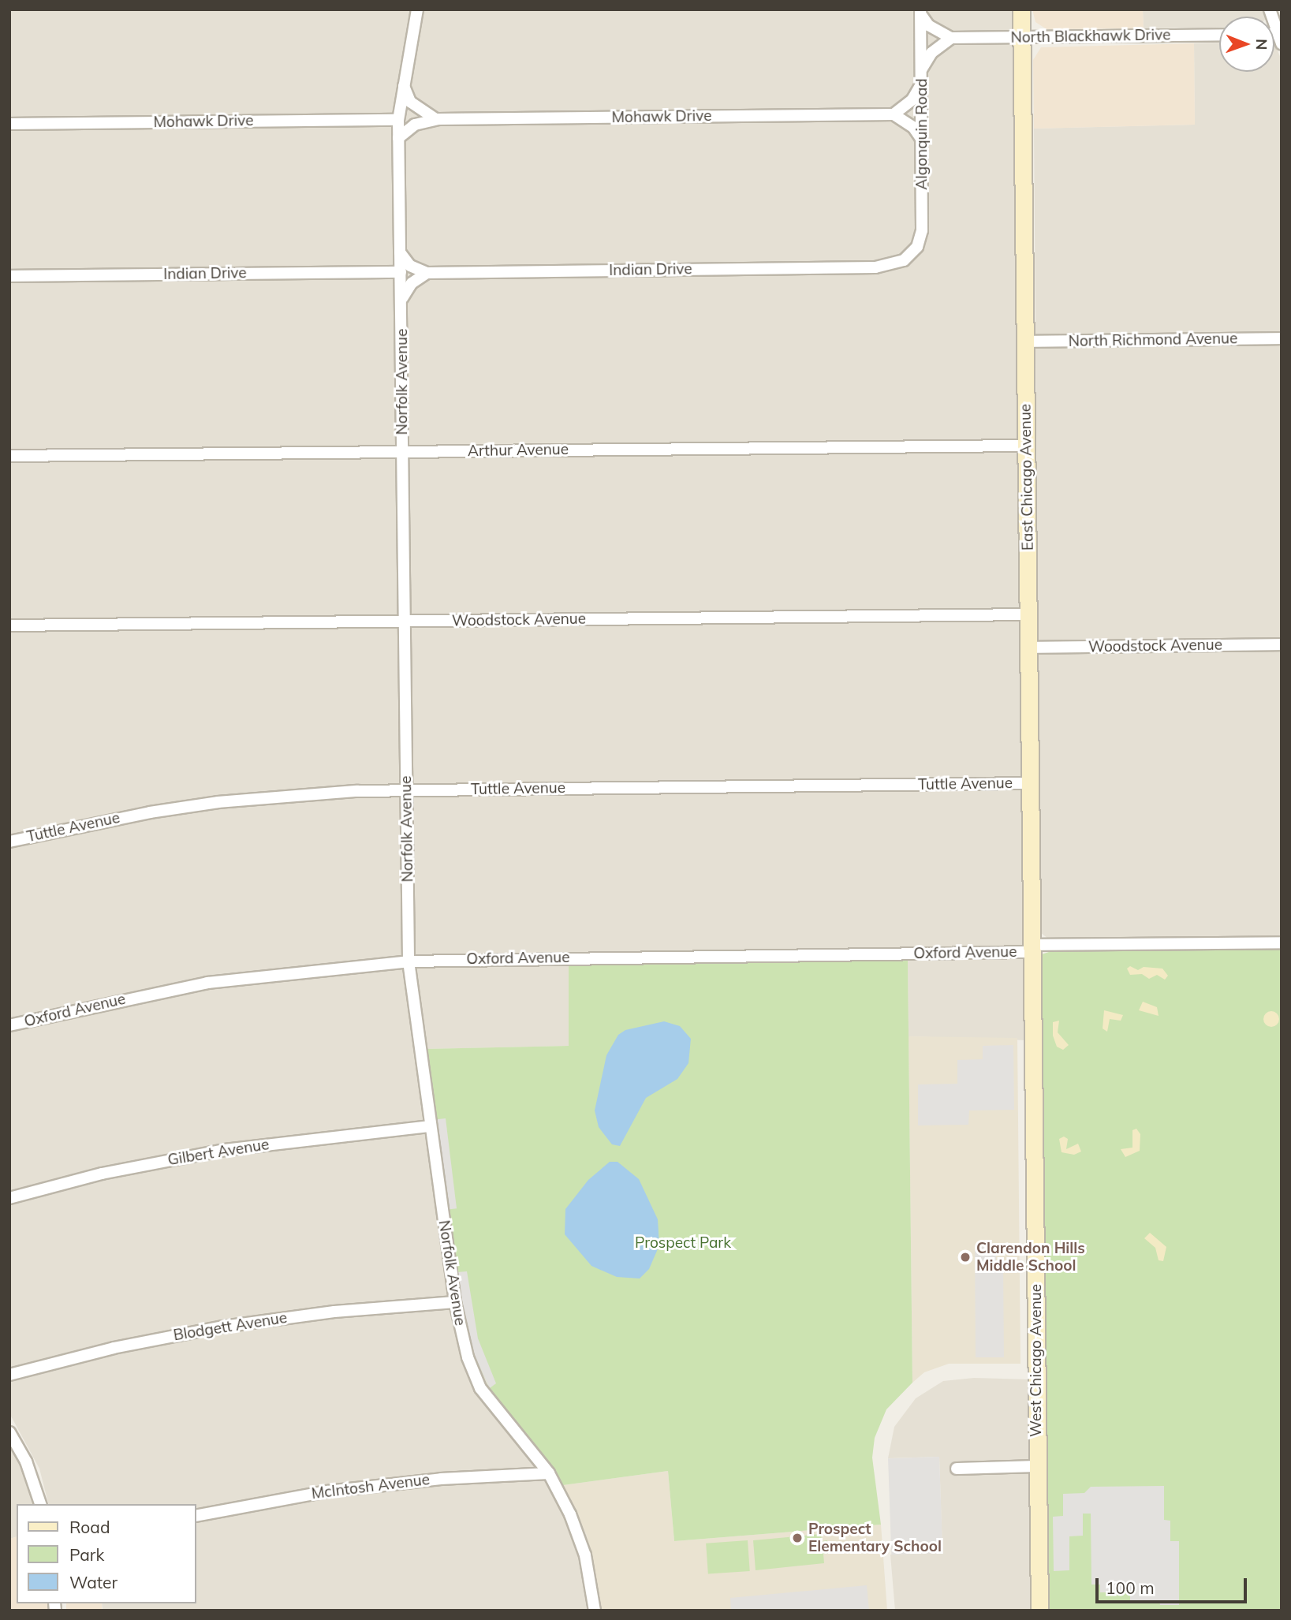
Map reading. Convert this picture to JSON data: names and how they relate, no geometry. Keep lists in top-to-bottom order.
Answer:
{
  "streets": {
    "main road": ["East Chicago Avenue", "West Chicago Avenue"],
    "street": [
      "North Blackhawk Drive",
      "Mohawk Drive",
      "Algonquin Road",
      "Indian Drive",
      "North Richmond Avenue",
      "Norfolk Avenue",
      "Arthur Avenue",
      "Woodstock Avenue",
      "Tuttle Avenue",
      "Oxford Avenue",
      "Gilbert Avenue",
      "Blodgett Avenue",
      "McIntosh Avenue"
    ]
  },
  "crossings": [
    ["North Blackhawk Drive", "East Chicago Avenue"],
    ["Mohawk Drive", "Norfolk Avenue"],
    ["Algonquin Road", "Indian Drive"],
    ["Indian Drive", "Norfolk Avenue"],
    ["North Richmond Avenue", "East Chicago Avenue"],
    ["Norfolk Avenue", "Arthur Avenue"],
    ["Norfolk Avenue", "Woodstock Avenue"],
    ["Norfolk Avenue", "Tuttle Avenue"],
    ["Norfolk Avenue", "Oxford Avenue"],
    ["Norfolk Avenue", "Gilbert Avenue"],
    ["Norfolk Avenue", "Blodgett Avenue"],
    ["Norfolk Avenue", "McIntosh Avenue"],
    ["Arthur Avenue", "East Chicago Avenue"],
    ["East Chicago Avenue", "Woodstock Avenue"],
    ["East Chicago Avenue", "Tuttle Avenue"],
    ["East Chicago Avenue", "Oxford Avenue"],
    ["East Chicago Avenue", "West Chicago Avenue"],
    ["Oxford Avenue", "West Chicago Avenue"]
  ],
  "parks": ["Prospect Park"],
  "places": ["Clarendon Hills Middle School", "Prospect Elementary School"],
  "legend": ["Road", "Park", "Water"],
  "scale_bar": "100 m",
  "north": "right"
}
